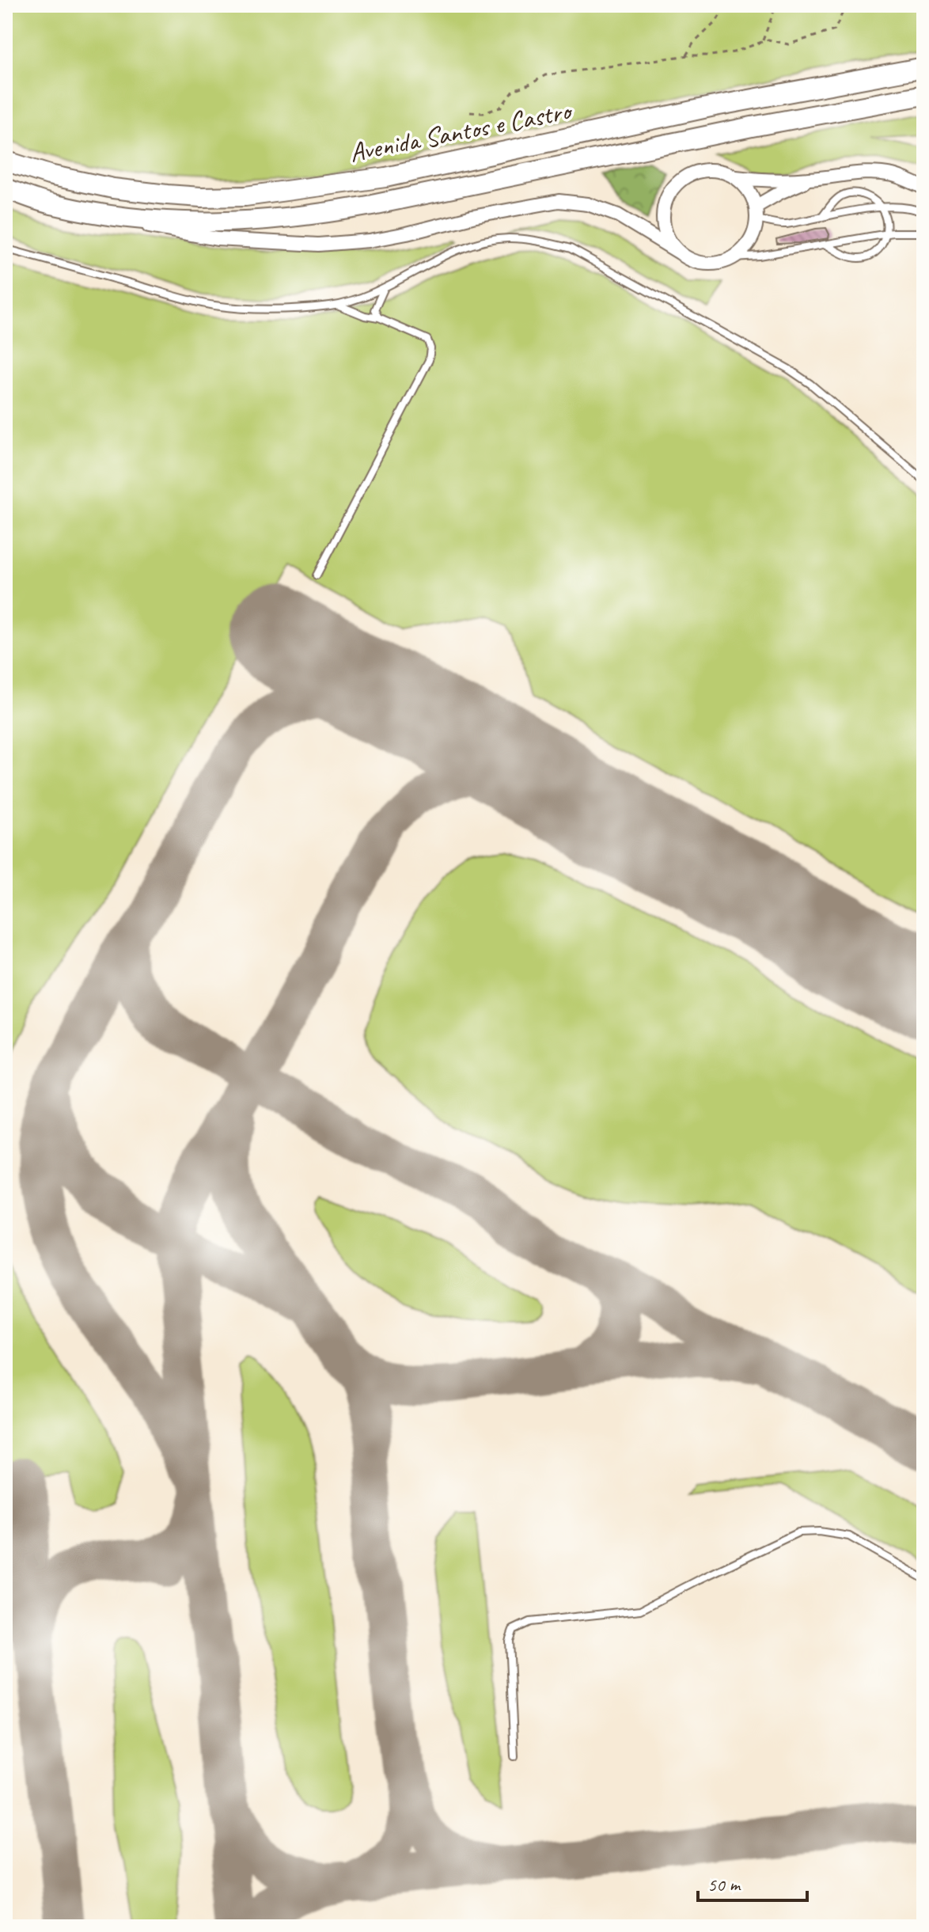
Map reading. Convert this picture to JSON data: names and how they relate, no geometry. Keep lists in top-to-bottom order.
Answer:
{
  "streets": {
    "main road": ["Avenida Santos e Castro"]
  },
  "scale_bar": "50 m"
}
